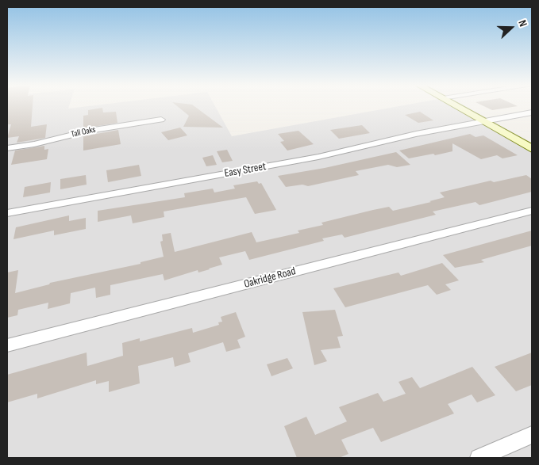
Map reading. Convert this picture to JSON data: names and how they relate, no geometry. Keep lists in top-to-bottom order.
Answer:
{
  "streets": {
    "street": ["Tall Oaks", "Easy Street", "Oakridge Road"]
  },
  "north": "right"
}
